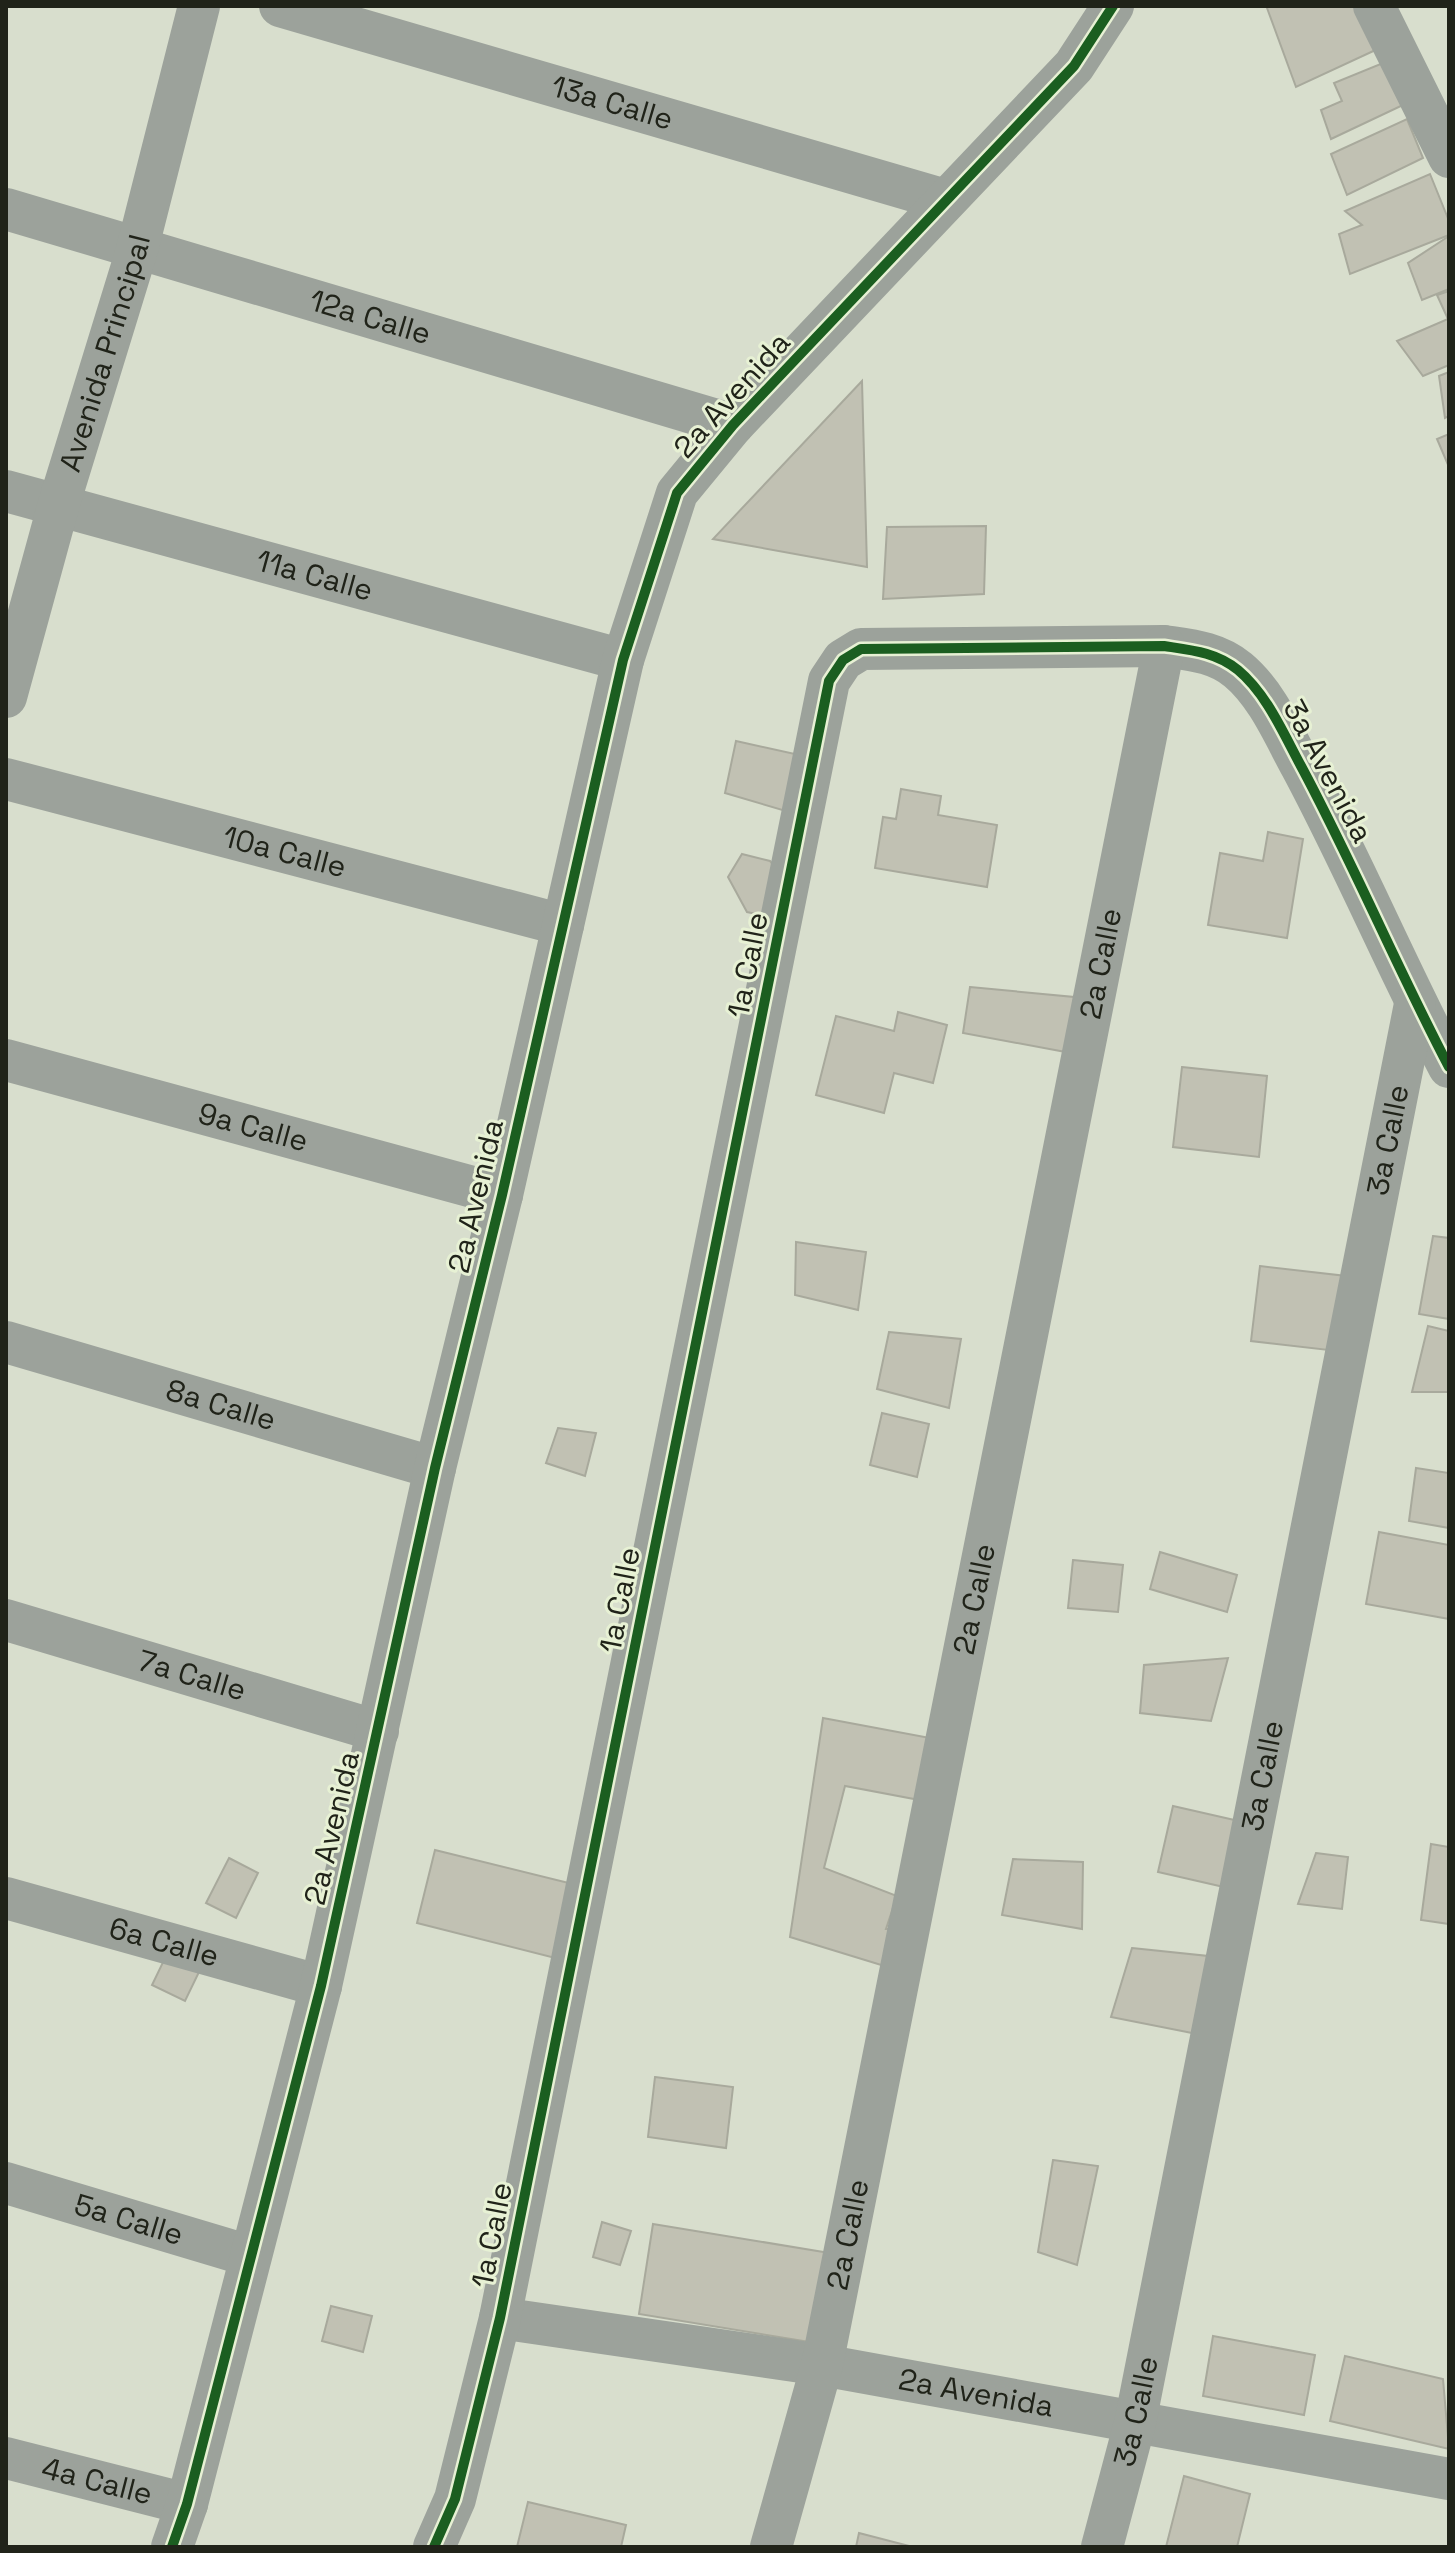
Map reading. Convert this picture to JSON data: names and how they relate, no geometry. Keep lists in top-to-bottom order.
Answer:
{
  "streets": {
    "street": [
      "13a Calle",
      "12a Calle",
      "Avenida Principal",
      "2a Avenida",
      "11a Calle",
      "3a Avenida",
      "10a Calle",
      "2a Calle",
      "1a Calle",
      "9a Calle",
      "3a Calle",
      "8a Calle",
      "7a Calle",
      "6a Calle",
      "5a Calle",
      "4a Calle"
    ]
  },
  "crossings": [
    ["13a Calle", "2a Avenida"],
    ["12a Calle", "Avenida Principal"],
    ["12a Calle", "2a Avenida"],
    ["Avenida Principal", "11a Calle"],
    ["2a Avenida", "11a Calle"],
    ["2a Avenida", "10a Calle"],
    ["2a Avenida", "2a Calle"],
    ["2a Avenida", "1a Calle"],
    ["2a Avenida", "9a Calle"],
    ["2a Avenida", "3a Calle"],
    ["2a Avenida", "8a Calle"],
    ["2a Avenida", "7a Calle"],
    ["2a Avenida", "6a Calle"],
    ["2a Avenida", "5a Calle"],
    ["2a Avenida", "4a Calle"],
    ["3a Avenida", "2a Calle"],
    ["3a Avenida", "1a Calle"],
    ["3a Avenida", "3a Calle"]
  ]
}
